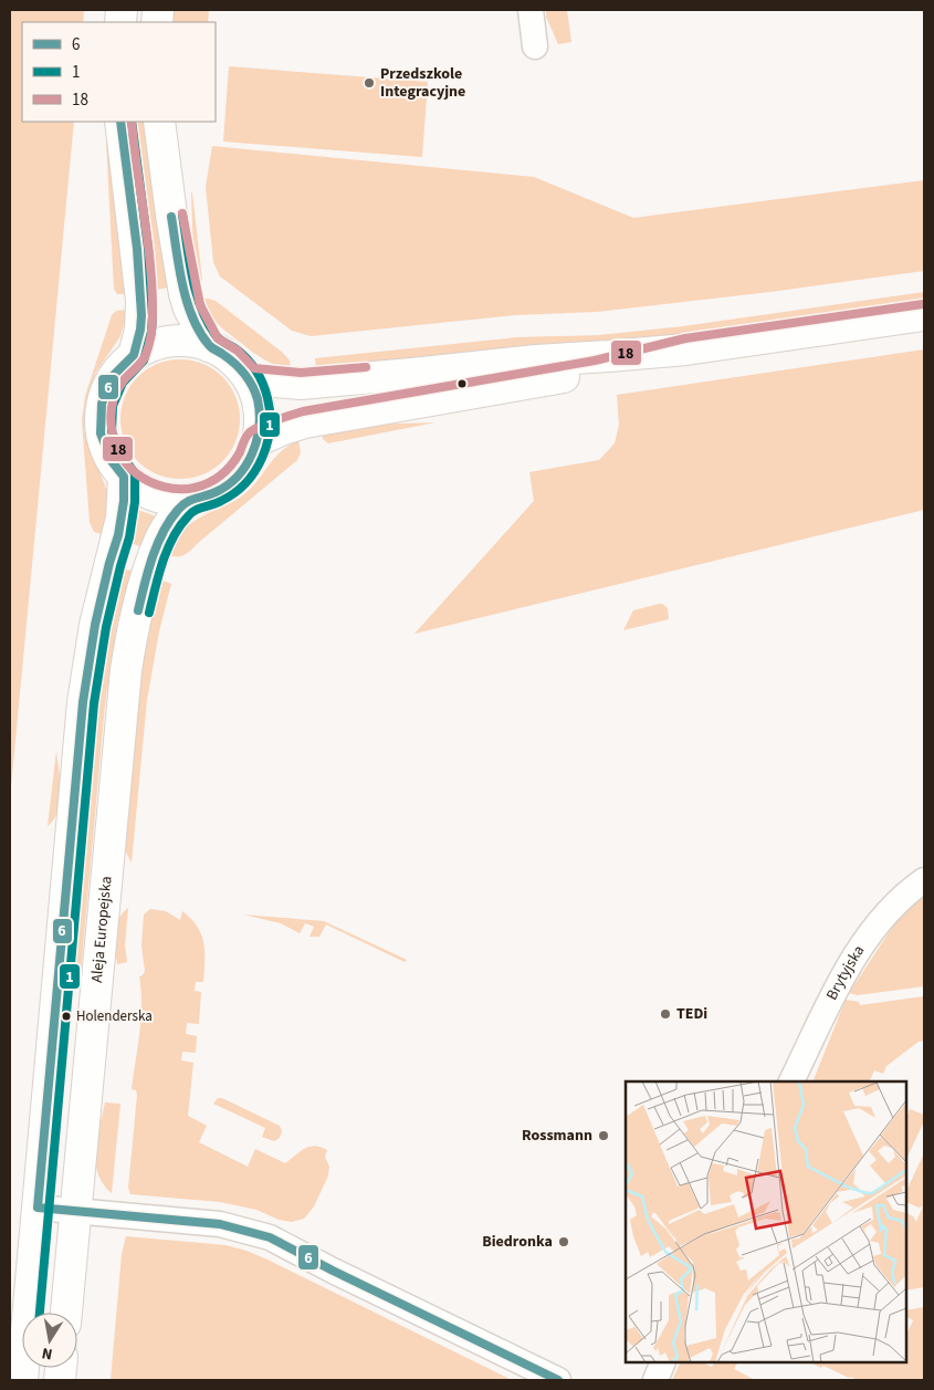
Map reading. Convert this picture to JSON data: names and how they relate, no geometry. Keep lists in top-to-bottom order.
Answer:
{
  "streets": {
    "main road": ["Aleja Europejska"],
    "street": ["Brytyjska"]
  },
  "places": [
    "Przedszkole Integracyjne",
    "TEDi",
    "Holenderska",
    "Rossmann",
    "Biedronka"
  ],
  "lines": ["transit line 6", "transit line 1", "transit line 18"],
  "legend": ["6", "1", "18"],
  "north": "bottom"
}
